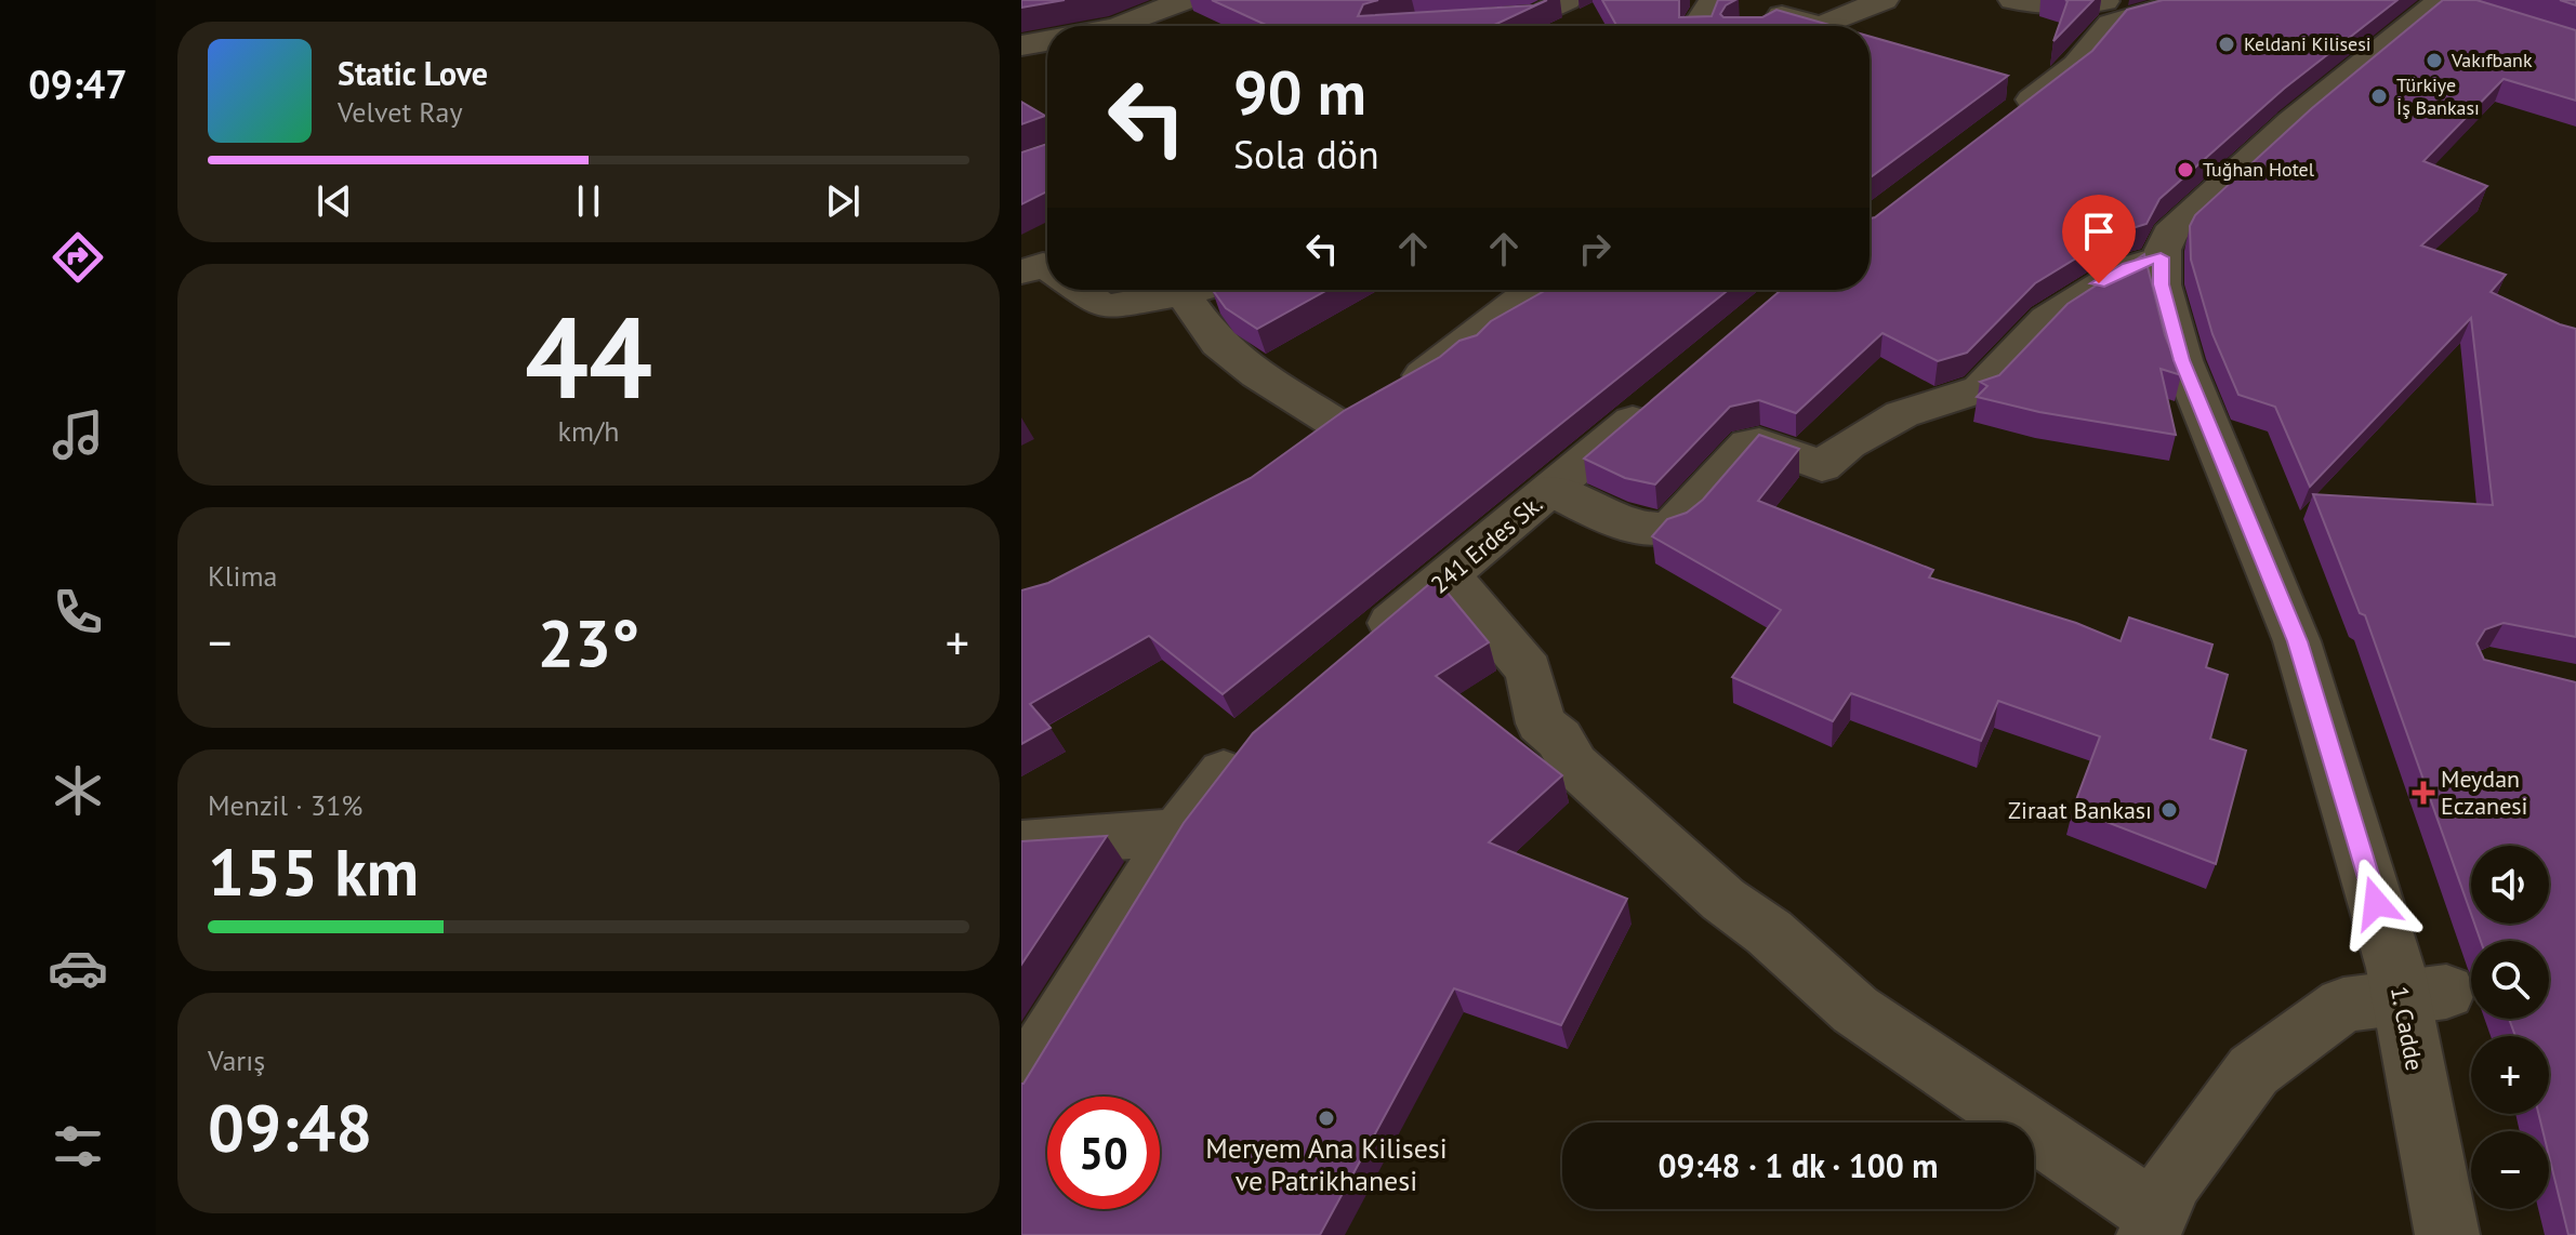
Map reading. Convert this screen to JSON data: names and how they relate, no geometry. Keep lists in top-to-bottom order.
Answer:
{
  "streets": {
    "street": ["241 Erdes Sk.", "1. Cadde"]
  },
  "places": {
    "other": [
      "Keldani Kilisesi",
      "Vakıfbank",
      "Türkiye İş Bankası",
      "Tuğhan Hotel",
      "Ziraat Bankası",
      "Meryem Ana Kilisesi ve Patrikhanesi"
    ],
    "health": ["Meydan Eczanesi"]
  },
  "page": {
    "tabs": "09:47",
    "turn": ["90 m", "Sola dön"],
    "song": ["Static Love", "Velvet Ray"],
    "tile": [
      ["44", "km/h"],
      "Klima",
      ["Menzil · 31%", "155 km"],
      ["Varış", "09:48"]
    ],
    "heat": ["−", "23°", "+"],
    "map_buttons": ["+", "−"],
    "limit": "50",
    "trip": "09:48 · 1 dk · 100 m"
  }
}
